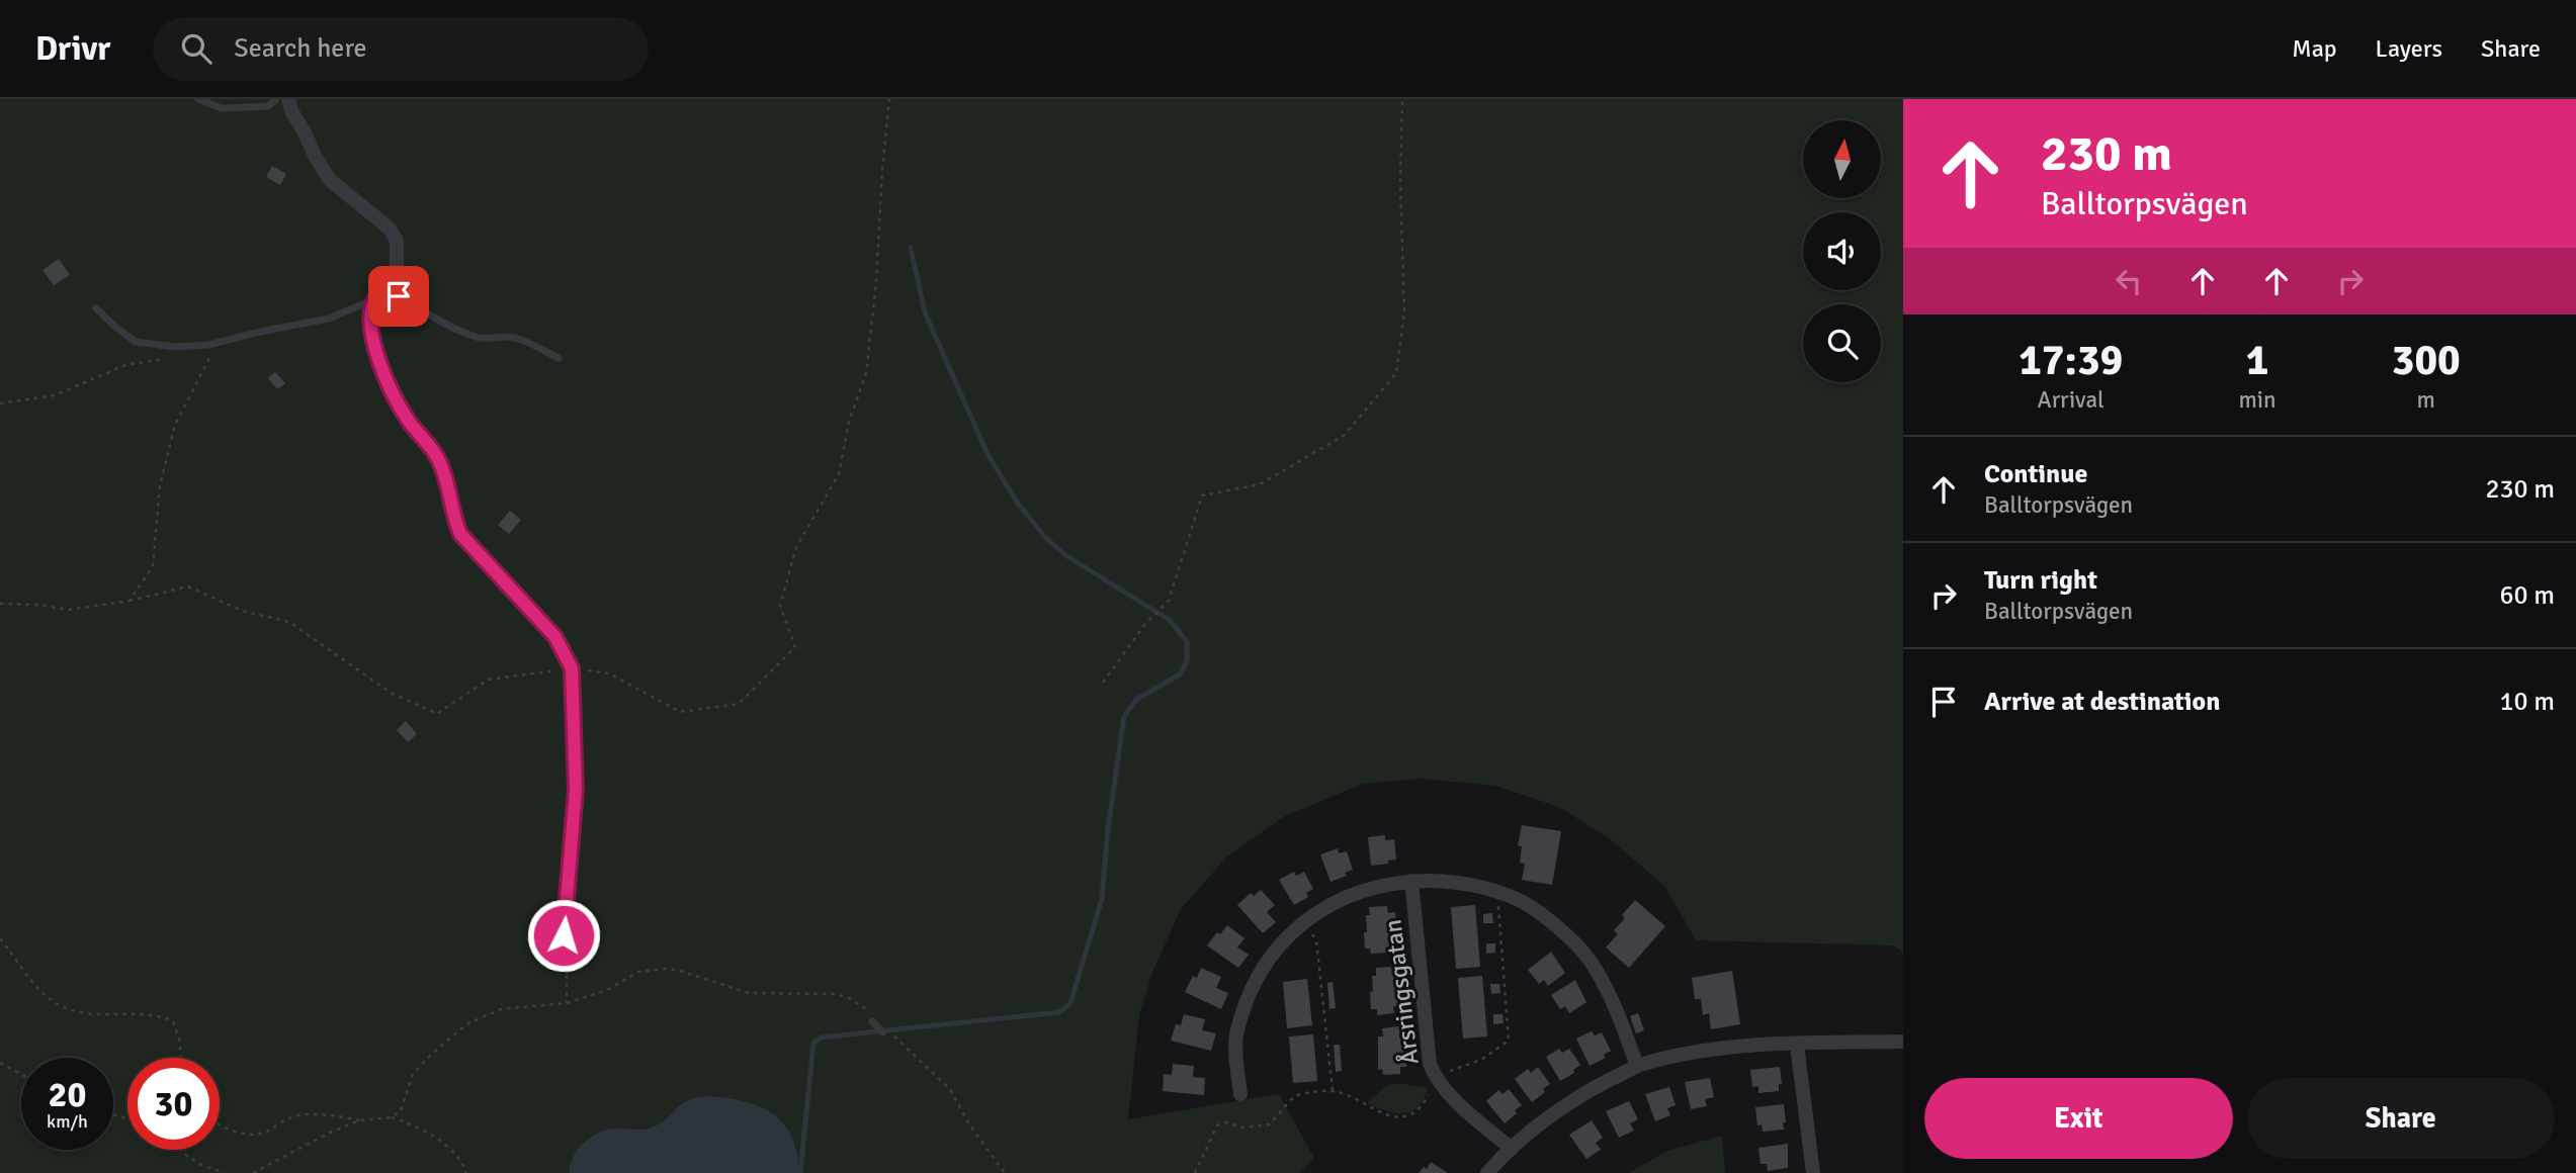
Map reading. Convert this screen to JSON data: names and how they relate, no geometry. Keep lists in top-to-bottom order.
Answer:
{
  "streets": {
    "street": ["Årsringsgatan"]
  },
  "north": "top",
  "page": {
    "header": "Drivr",
    "search": "Search here",
    "nav": ["Map", "Layers", "Share"],
    "turn": ["230 m", "Balltorpsvägen"],
    "eta": [
      "17:39",
      "Arrival",
      "1",
      "min",
      "300",
      "m"
    ],
    "list": [
      {
        "name": "Continue",
        "note": "Balltorpsvägen",
        "value": "230 m"
      },
      {
        "name": "Turn right",
        "note": "Balltorpsvägen",
        "value": "60 m"
      },
      {
        "name": "Arrive at destination",
        "value": "10 m"
      }
    ],
    "speed": "20 km/h",
    "limit": "30",
    "buttons": ["Exit", "Share"]
  }
}
